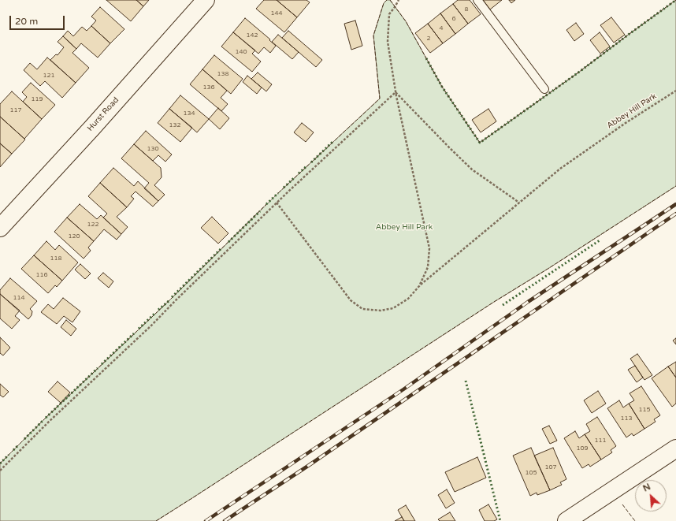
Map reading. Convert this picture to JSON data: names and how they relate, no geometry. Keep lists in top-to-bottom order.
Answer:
{
  "streets": {
    "main road": ["Hurst Road"],
    "path": ["Abbey Hill Park"]
  },
  "parks": ["Abbey Hill Park"],
  "house_numbers": [
    "8",
    "144",
    "6",
    "4",
    "142",
    "2",
    "140",
    "138",
    "121",
    "136",
    "119",
    "117",
    "134",
    "132",
    "130",
    "122",
    "120",
    "118",
    "116",
    "114",
    "115",
    "113",
    "111",
    "109",
    "107",
    "105"
  ],
  "scale_bar": "20 m",
  "north": "top left"
}
